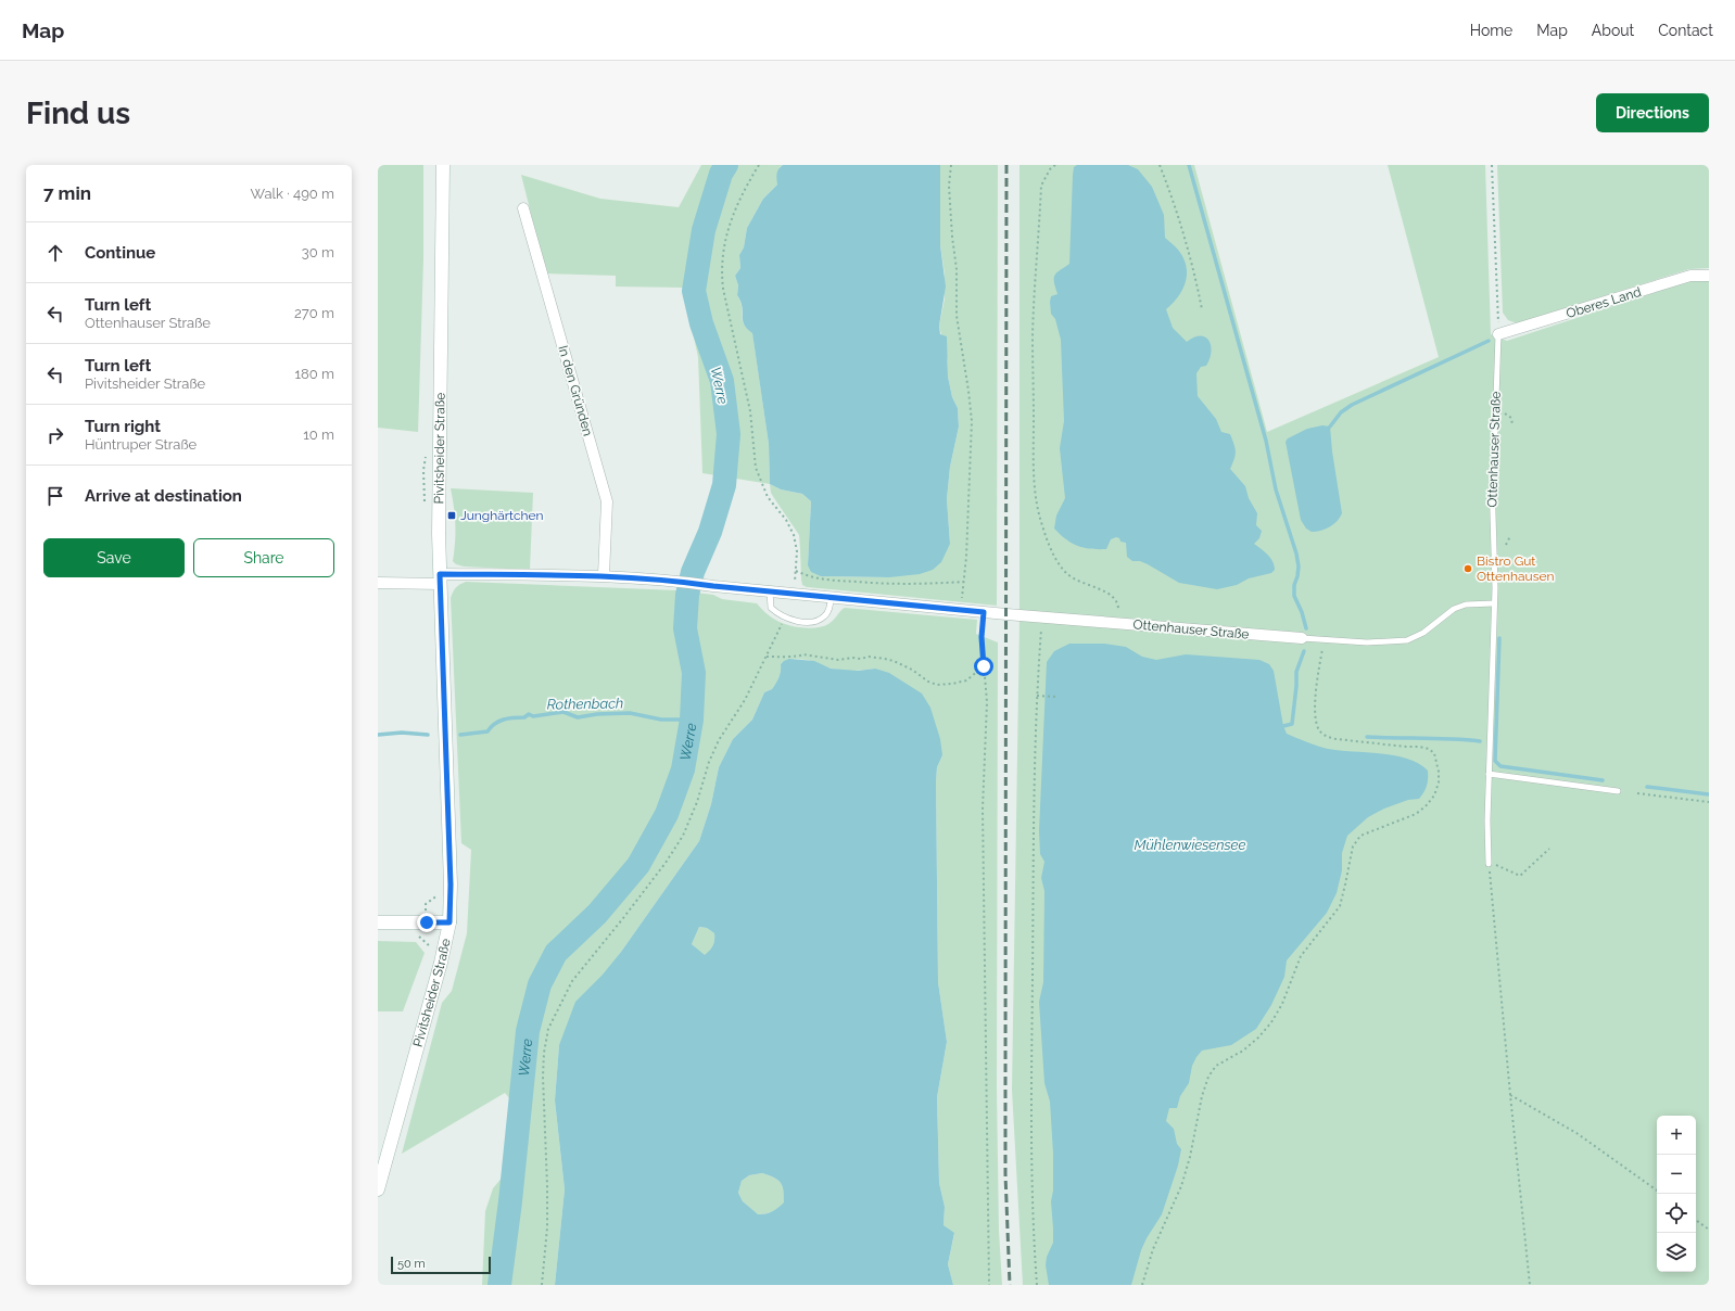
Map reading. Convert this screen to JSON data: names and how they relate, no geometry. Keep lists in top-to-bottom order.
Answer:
{
  "streets": {
    "main road": ["Pivitsheider Straße"],
    "street": ["Oberes Land", "In den Gründen", "Ottenhauser Straße"]
  },
  "crossings": [
    ["Oberes Land", "Ottenhauser Straße"],
    ["In den Gründen", "Ottenhauser Straße"],
    ["Pivitsheider Straße", "Ottenhauser Straße"]
  ],
  "water": ["Werre", "Rothenbach", "Mühlenwiesensee"],
  "places": {
    "transit": ["Junghärtchen"],
    "other": ["Bistro Gut Ottenhausen"]
  },
  "scale_bar": "50 m",
  "page": {
    "header": "Map",
    "nav": [
      "Home",
      "Map",
      "About",
      "Contact"
    ],
    "buttons": [
      "Directions",
      ["Save", "Share"]
    ],
    "title": "Find us",
    "heading": ["7 min", "Walk · 490 m"],
    "list": [
      ["Continue", "30 m"],
      ["Turn left", "Ottenhauser Straße", "270 m"],
      ["Turn left", "Pivitsheider Straße", "180 m"],
      ["Turn right", "Hüntruper Straße", "10 m"],
      "Arrive at destination"
    ],
    "map_buttons": ["+", "−"],
    "scale": "50 m"
  }
}
